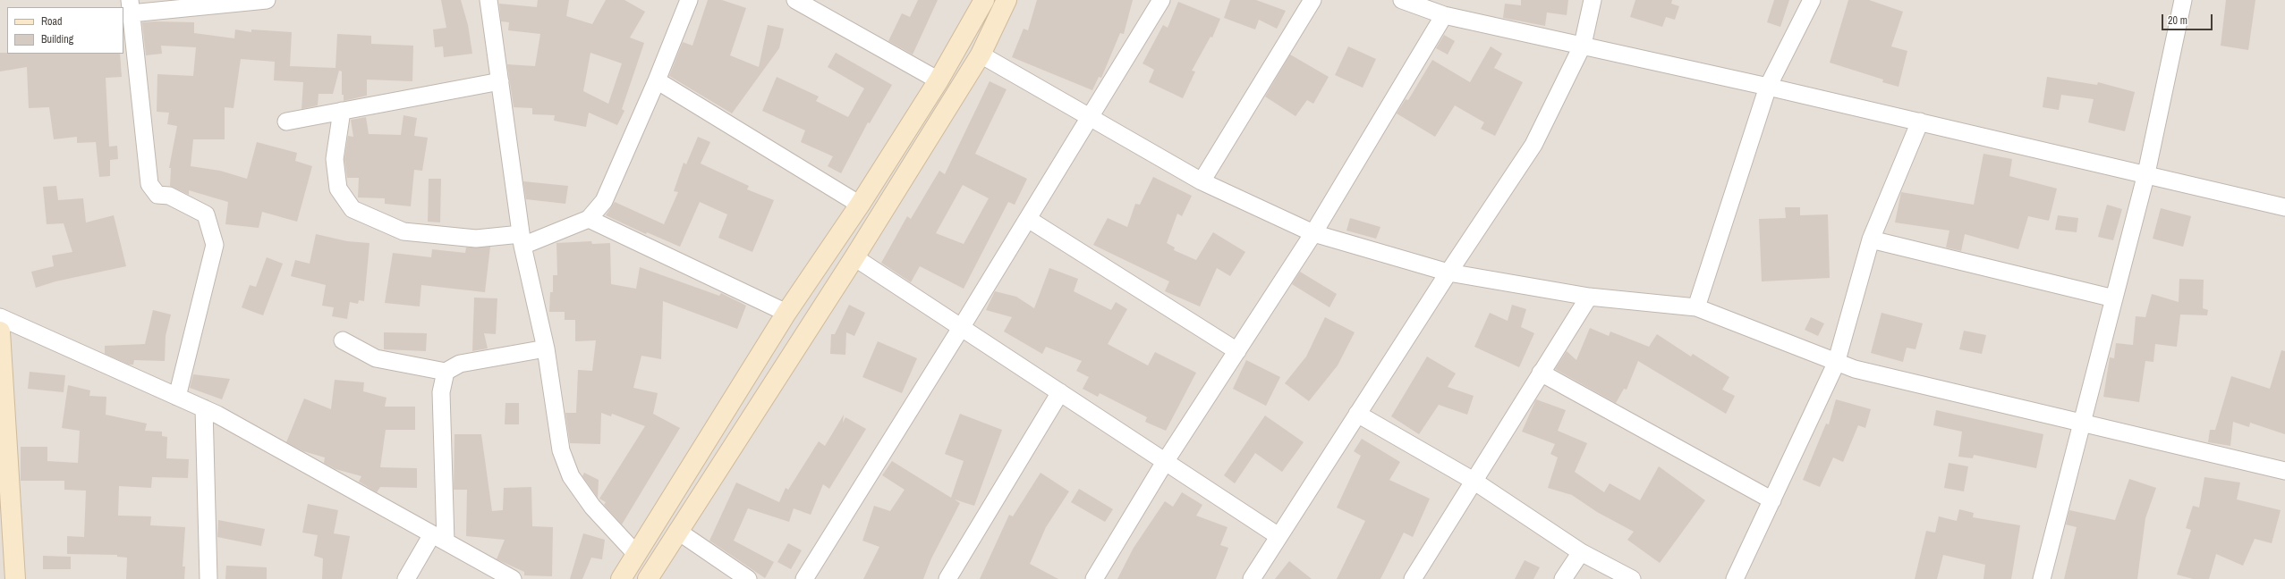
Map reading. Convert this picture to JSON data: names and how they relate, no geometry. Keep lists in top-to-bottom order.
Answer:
{
  "legend": ["Road", "Building"],
  "scale_bar": "20 m"
}
